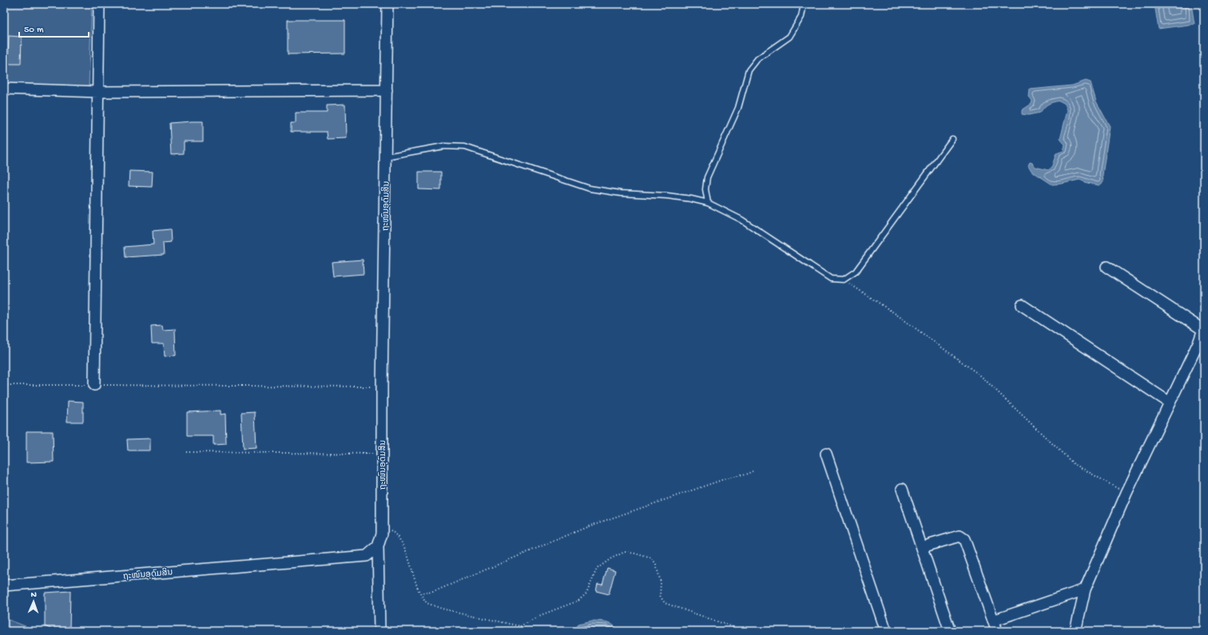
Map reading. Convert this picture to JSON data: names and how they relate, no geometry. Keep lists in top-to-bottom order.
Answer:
{
  "streets": {
    "street": ["ຖະໜົນອຸດົມສິນ"]
  },
  "scale_bar": "50 m",
  "north": "top"
}
